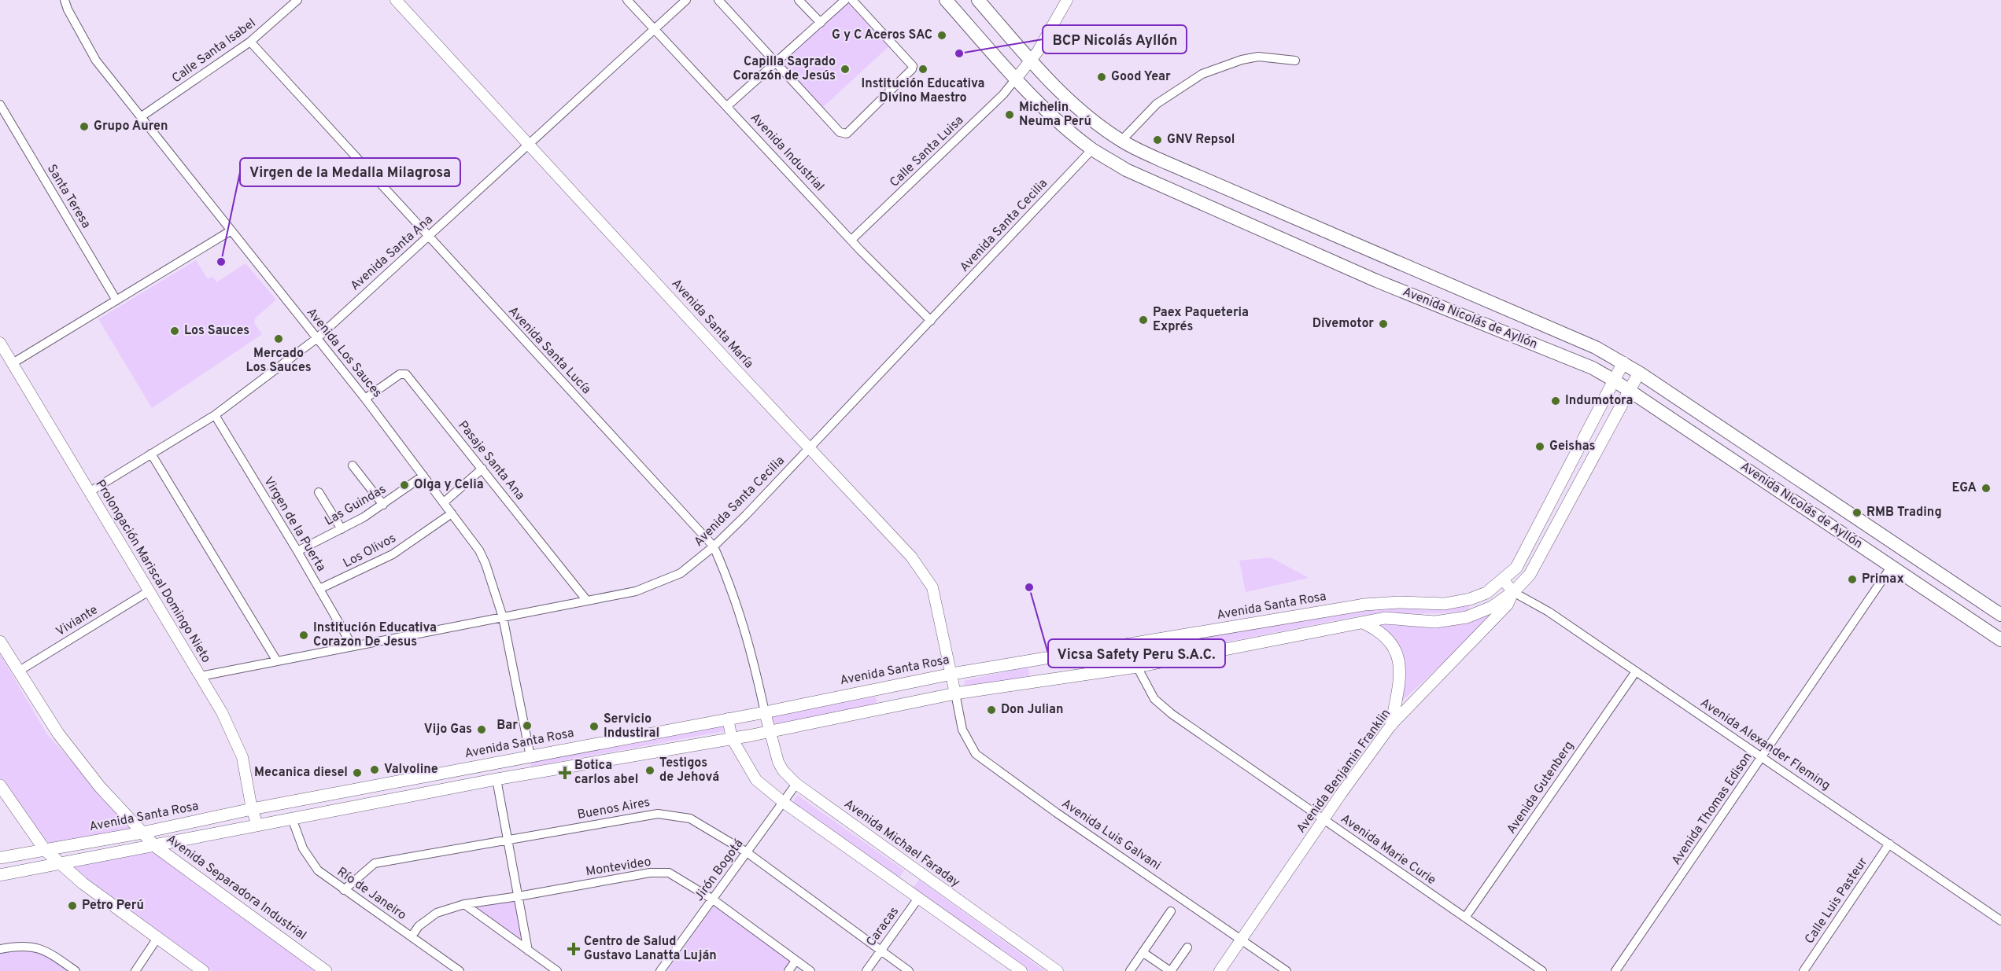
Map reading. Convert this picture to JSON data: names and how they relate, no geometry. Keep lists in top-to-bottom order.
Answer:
{
  "streets": {
    "main road": ["Avenida Nicolás de Ayllón", "Avenida Santa Rosa", "Avenida Separadora Industrial"],
    "street": [
      "Calle Santa Isabel",
      "Calle Santa Luisa",
      "Avenida Industrial",
      "Santa Teresa",
      "Avenida Santa Cecilia",
      "Avenida Santa Ana",
      "Avenida Santa María",
      "Avenida Santa Lucía",
      "Avenida Los Sauces",
      "Pasaje Santa Ana",
      "Las Guindas",
      "Virgen de la Puerta",
      "Los Olivos",
      "Prolongación Mariscal Domingo Nieto",
      "Viviante",
      "Avenida Alexander Fleming",
      "Avenida Benjamin Franklin",
      "Avenida Gutenberg",
      "Buenos Aires",
      "Avenida Thomas Edison",
      "Avenida Luis Galvani",
      "Avenida Michael Faraday",
      "Avenida Marie Curie",
      "Montevideo",
      "Jirón Bogotá",
      "Río de Janeiro",
      "Calle Luis Pasteur",
      "Caracas"
    ]
  },
  "crossings": [
    ["Calle Santa Isabel", "Avenida Santa Lucía"],
    ["Calle Santa Isabel", "Avenida Los Sauces"],
    ["Calle Santa Luisa", "Avenida Industrial"],
    ["Calle Santa Luisa", "Avenida Nicolás de Ayllón"],
    ["Avenida Industrial", "Avenida Santa Cecilia"],
    ["Avenida Industrial", "Avenida Santa Ana"],
    ["Avenida Santa Cecilia", "Avenida Nicolás de Ayllón"],
    ["Avenida Santa Cecilia", "Avenida Santa María"],
    ["Avenida Santa Cecilia", "Avenida Santa Lucía"],
    ["Avenida Santa Cecilia", "Avenida Los Sauces"],
    ["Avenida Santa Cecilia", "Pasaje Santa Ana"],
    ["Avenida Santa Cecilia", "Virgen de la Puerta"],
    ["Avenida Santa Cecilia", "Prolongación Mariscal Domingo Nieto"],
    ["Avenida Santa Ana", "Avenida Santa María"],
    ["Avenida Santa Ana", "Avenida Santa Lucía"],
    ["Avenida Santa Ana", "Avenida Los Sauces"],
    ["Avenida Santa Ana", "Virgen de la Puerta"],
    ["Avenida Santa Ana", "Prolongación Mariscal Domingo Nieto"],
    ["Avenida Nicolás de Ayllón", "Avenida Santa Rosa"],
    ["Avenida Nicolás de Ayllón", "Avenida Thomas Edison"],
    ["Avenida Santa María", "Avenida Santa Rosa"],
    ["Avenida Santa María", "Avenida Luis Galvani"],
    ["Avenida Santa Lucía", "Avenida Santa Rosa"],
    ["Avenida Santa Lucía", "Avenida Michael Faraday"],
    ["Avenida Los Sauces", "Pasaje Santa Ana"],
    ["Avenida Los Sauces", "Las Guindas"],
    ["Avenida Los Sauces", "Los Olivos"],
    ["Avenida Los Sauces", "Avenida Santa Rosa"],
    ["Las Guindas", "Virgen de la Puerta"],
    ["Virgen de la Puerta", "Los Olivos"],
    ["Prolongación Mariscal Domingo Nieto", "Avenida Santa Rosa"],
    ["Prolongación Mariscal Domingo Nieto", "Viviante"],
    ["Avenida Santa Rosa", "Avenida Michael Faraday"],
    ["Avenida Santa Rosa", "Avenida Marie Curie"],
    ["Avenida Santa Rosa", "Avenida Separadora Industrial"],
    ["Viviante", "Avenida Separadora Industrial"],
    ["Avenida Alexander Fleming", "Avenida Benjamin Franklin"],
    ["Avenida Alexander Fleming", "Avenida Gutenberg"],
    ["Avenida Alexander Fleming", "Avenida Thomas Edison"],
    ["Avenida Alexander Fleming", "Calle Luis Pasteur"],
    ["Avenida Benjamin Franklin", "Avenida Luis Galvani"],
    ["Avenida Benjamin Franklin", "Avenida Marie Curie"],
    ["Avenida Gutenberg", "Avenida Marie Curie"],
    ["Buenos Aires", "Jirón Bogotá"],
    ["Buenos Aires", "Río de Janeiro"],
    ["Buenos Aires", "Caracas"],
    ["Avenida Michael Faraday", "Jirón Bogotá"],
    ["Montevideo", "Jirón Bogotá"],
    ["Montevideo", "Río de Janeiro"]
  ],
  "places": {
    "other": [
      "G y C Aceros SAC",
      "BCP Nicolás Ayllón",
      "Capilla Sagrado Corazón de Jesús",
      "Institución Educativa Divino Maestro",
      "Good Year",
      "Michelin Neuma Perú",
      "Grupo Auren",
      "GNV Repsol",
      "Virgen de la Medalla Milagrosa",
      "Paex Paqueteria Exprés",
      "Divemotor",
      "Los Sauces",
      "Mercado Los Sauces",
      "Indumotora",
      "Geishas",
      "Olga y Celia",
      "EGA",
      "RMB Trading",
      "Primax",
      "Vicsa Safety Peru S.A.C.",
      "Institución Educativa Corazon De Jesus",
      "Don Julian",
      "Bar",
      "Servicio Industiral",
      "Vijo Gas",
      "Valvoline",
      "Testigos de Jehová",
      "Mecanica diesel",
      "Petro Perú"
    ],
    "health": ["Botica carlos abel", "Centro de Salud Gustavo Lanatta Luján"]
  }
}
